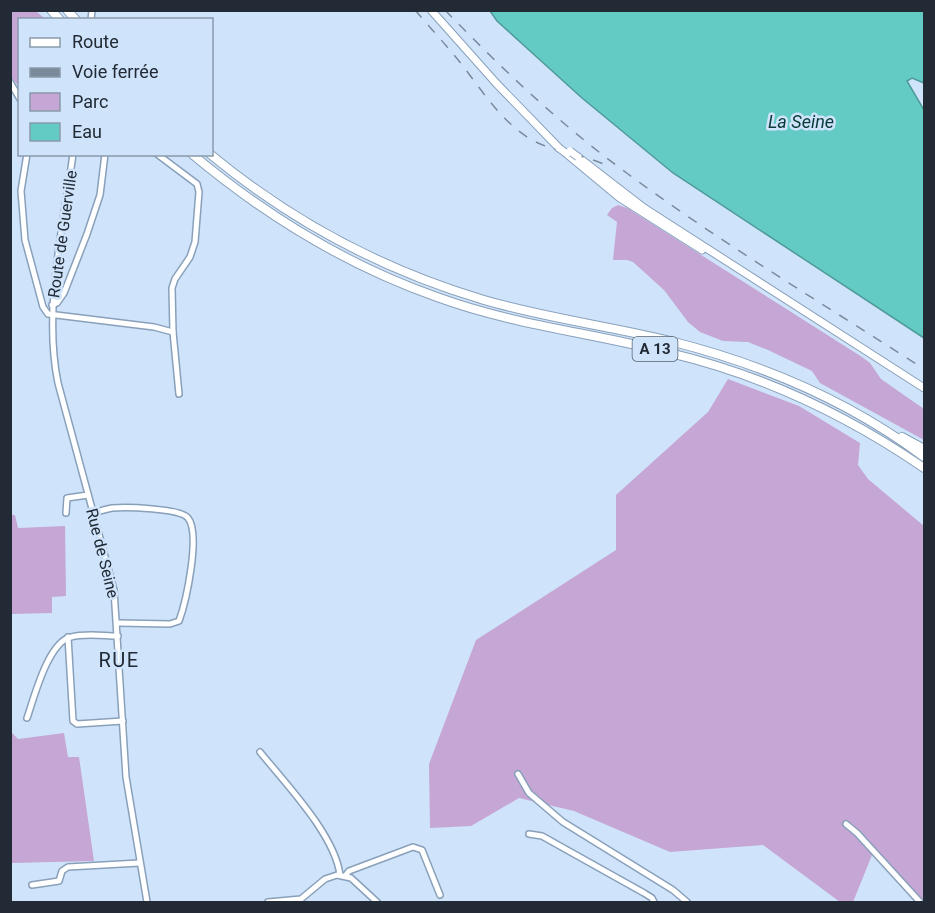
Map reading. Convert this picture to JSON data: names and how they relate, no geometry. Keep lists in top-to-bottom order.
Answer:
{
  "streets": {
    "highway": ["A 13"],
    "street": ["Route de Guerville", "Rue de Seine"]
  },
  "crossings": [
    ["Route de Guerville", "Rue de Seine"]
  ],
  "districts": ["RUE"],
  "water": ["La Seine"],
  "legend": [
    "Route",
    "Voie ferrée",
    "Parc",
    "Eau"
  ]
}
